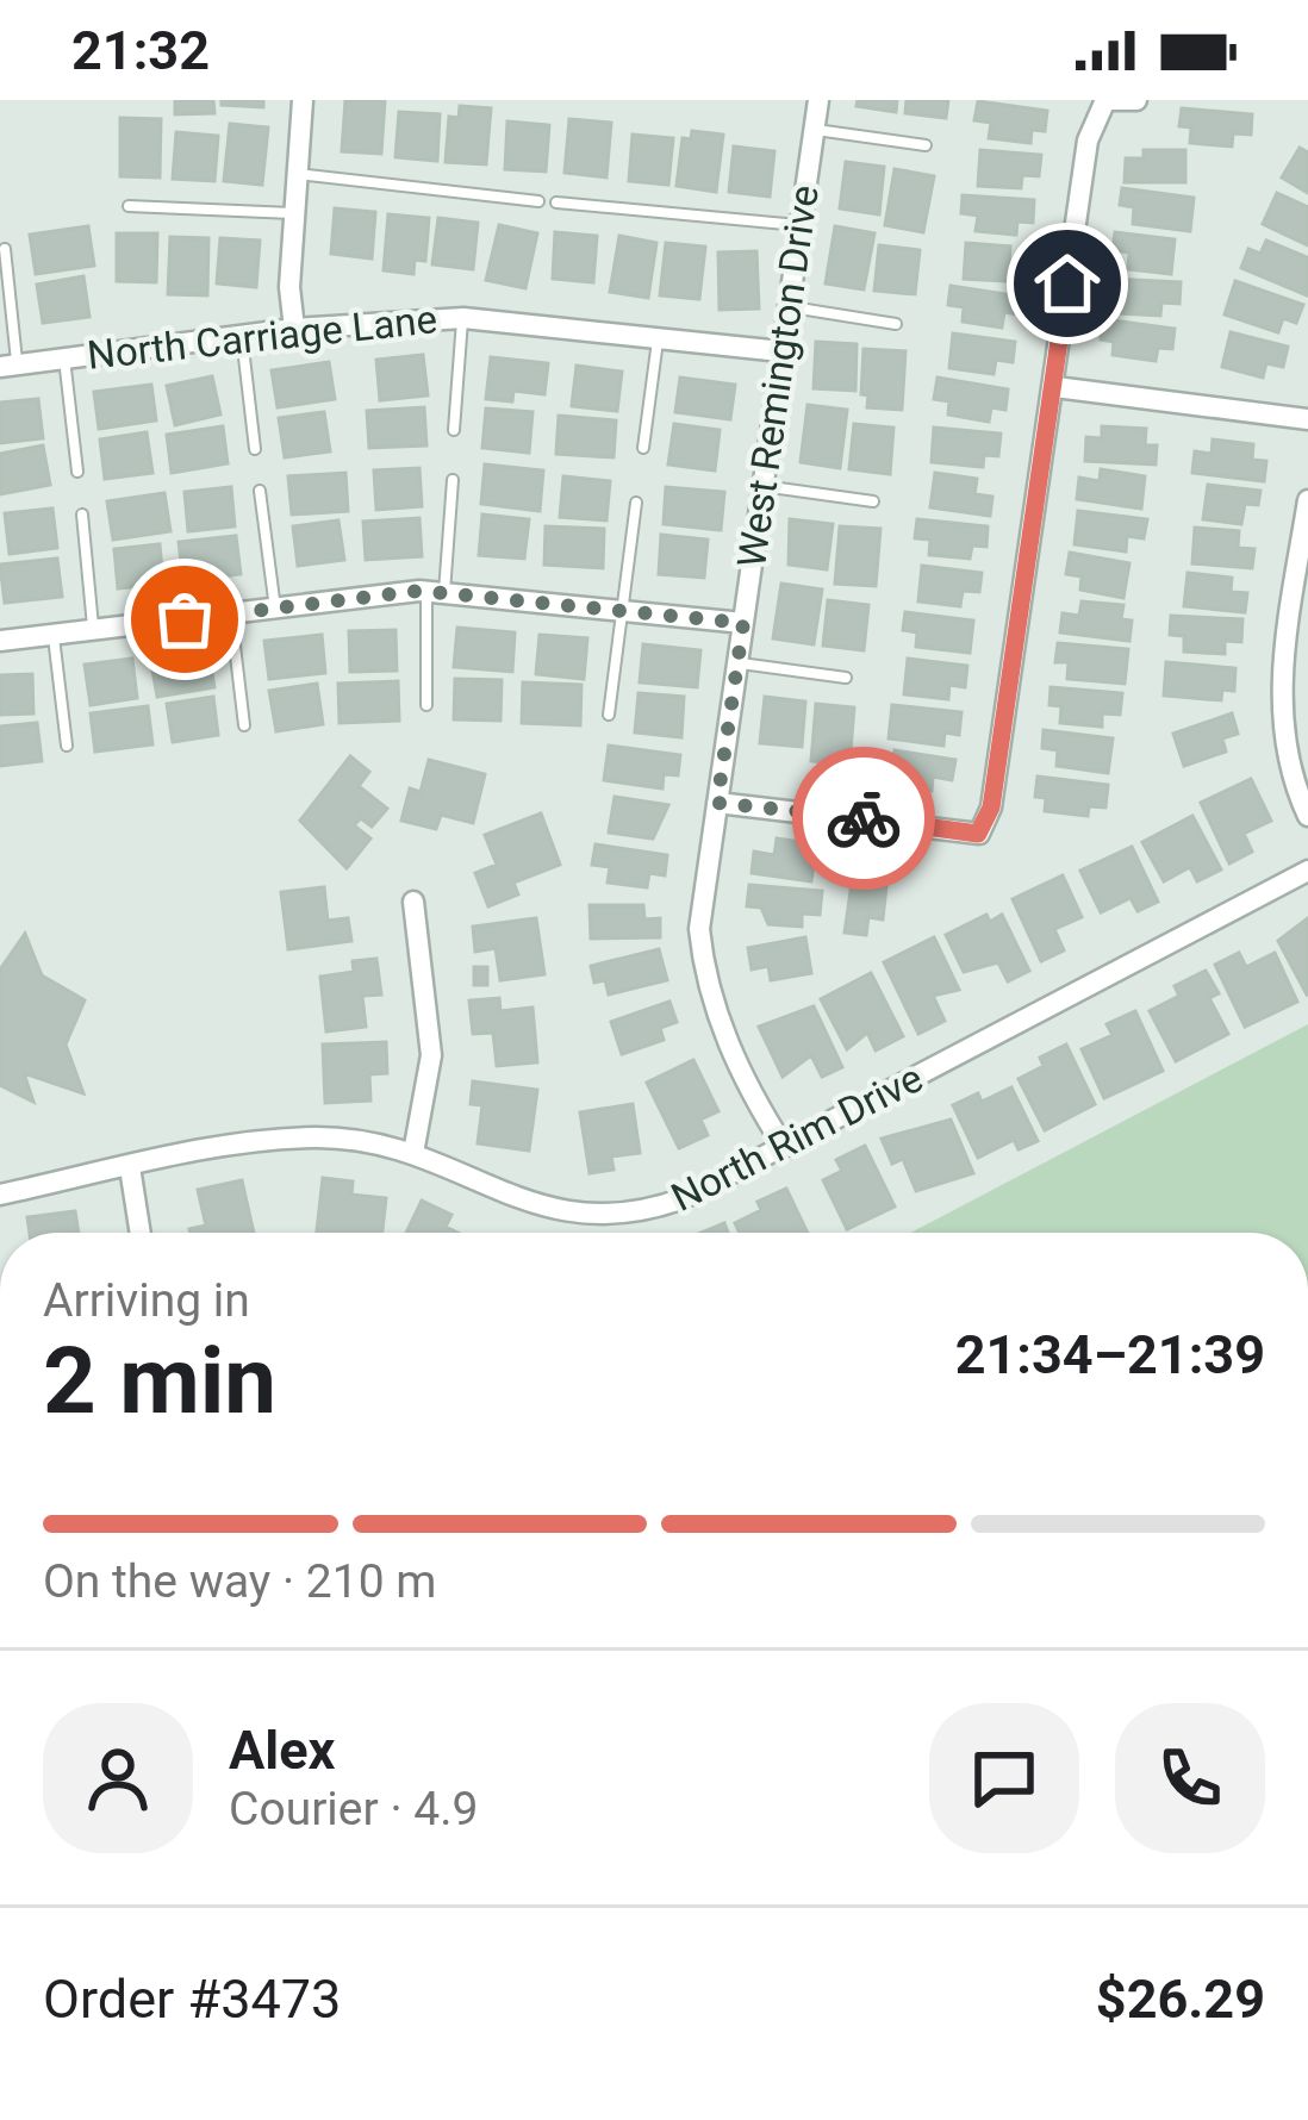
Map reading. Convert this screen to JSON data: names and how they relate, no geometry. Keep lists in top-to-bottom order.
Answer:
{
  "streets": {
    "street": ["North Carriage Lane", "West Remington Drive", "North Rim Drive"]
  },
  "crossings": [
    ["North Carriage Lane", "West Remington Drive"],
    ["West Remington Drive", "North Rim Drive"]
  ],
  "page": {
    "status": "21:32",
    "heading": ["2 min", "Arriving in", "21:34–21:39"],
    "panel": [
      "Alex",
      "Courier · 4.9",
      "Order #3473",
      "$26.29"
    ],
    "bar": "On the way · 210 m"
  }
}
